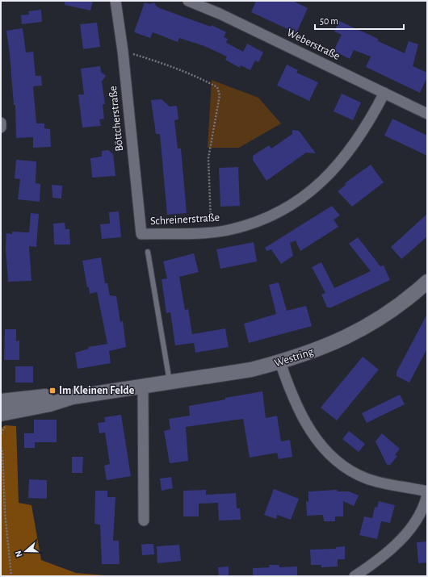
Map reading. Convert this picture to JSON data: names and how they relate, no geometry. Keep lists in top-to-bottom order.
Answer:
{
  "streets": {
    "street": [
      "Weberstraße",
      "Böttcherstraße",
      "Schreinerstraße",
      "Westring"
    ]
  },
  "crossings": [
    ["Weberstraße", "Schreinerstraße"],
    ["Böttcherstraße", "Schreinerstraße"]
  ],
  "places": {
    "transit": ["Im Kleinen Felde"]
  },
  "scale_bar": "50 m",
  "north": "left"
}
